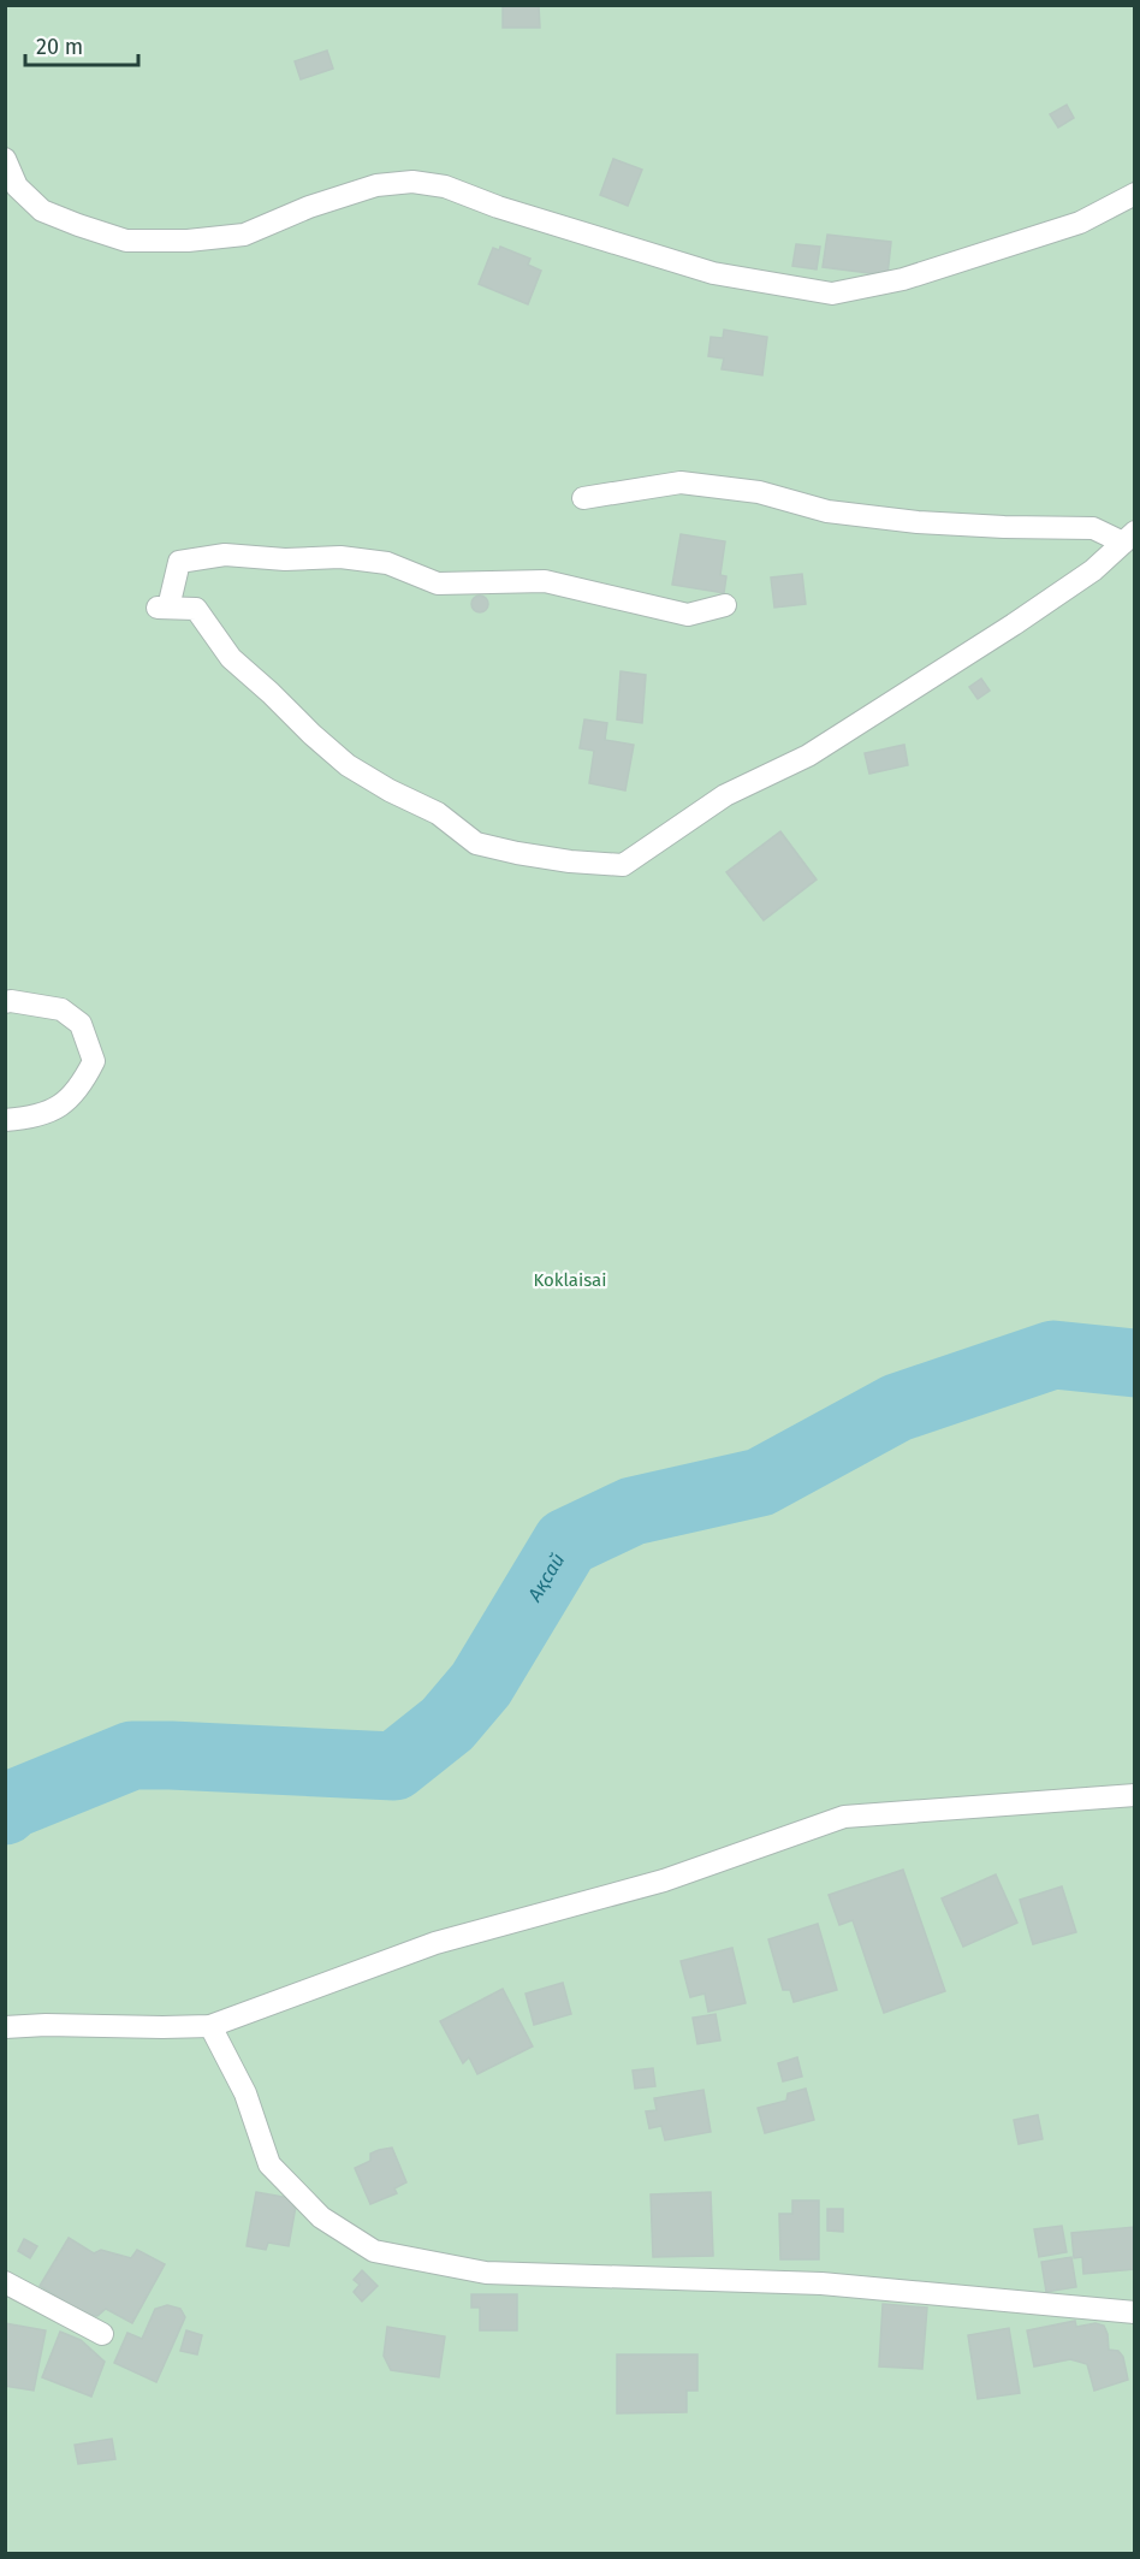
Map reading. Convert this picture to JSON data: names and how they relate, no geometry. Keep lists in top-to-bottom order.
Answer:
{
  "water": ["Ақсай"],
  "parks": ["Koklaisai"],
  "scale_bar": "20 m"
}
